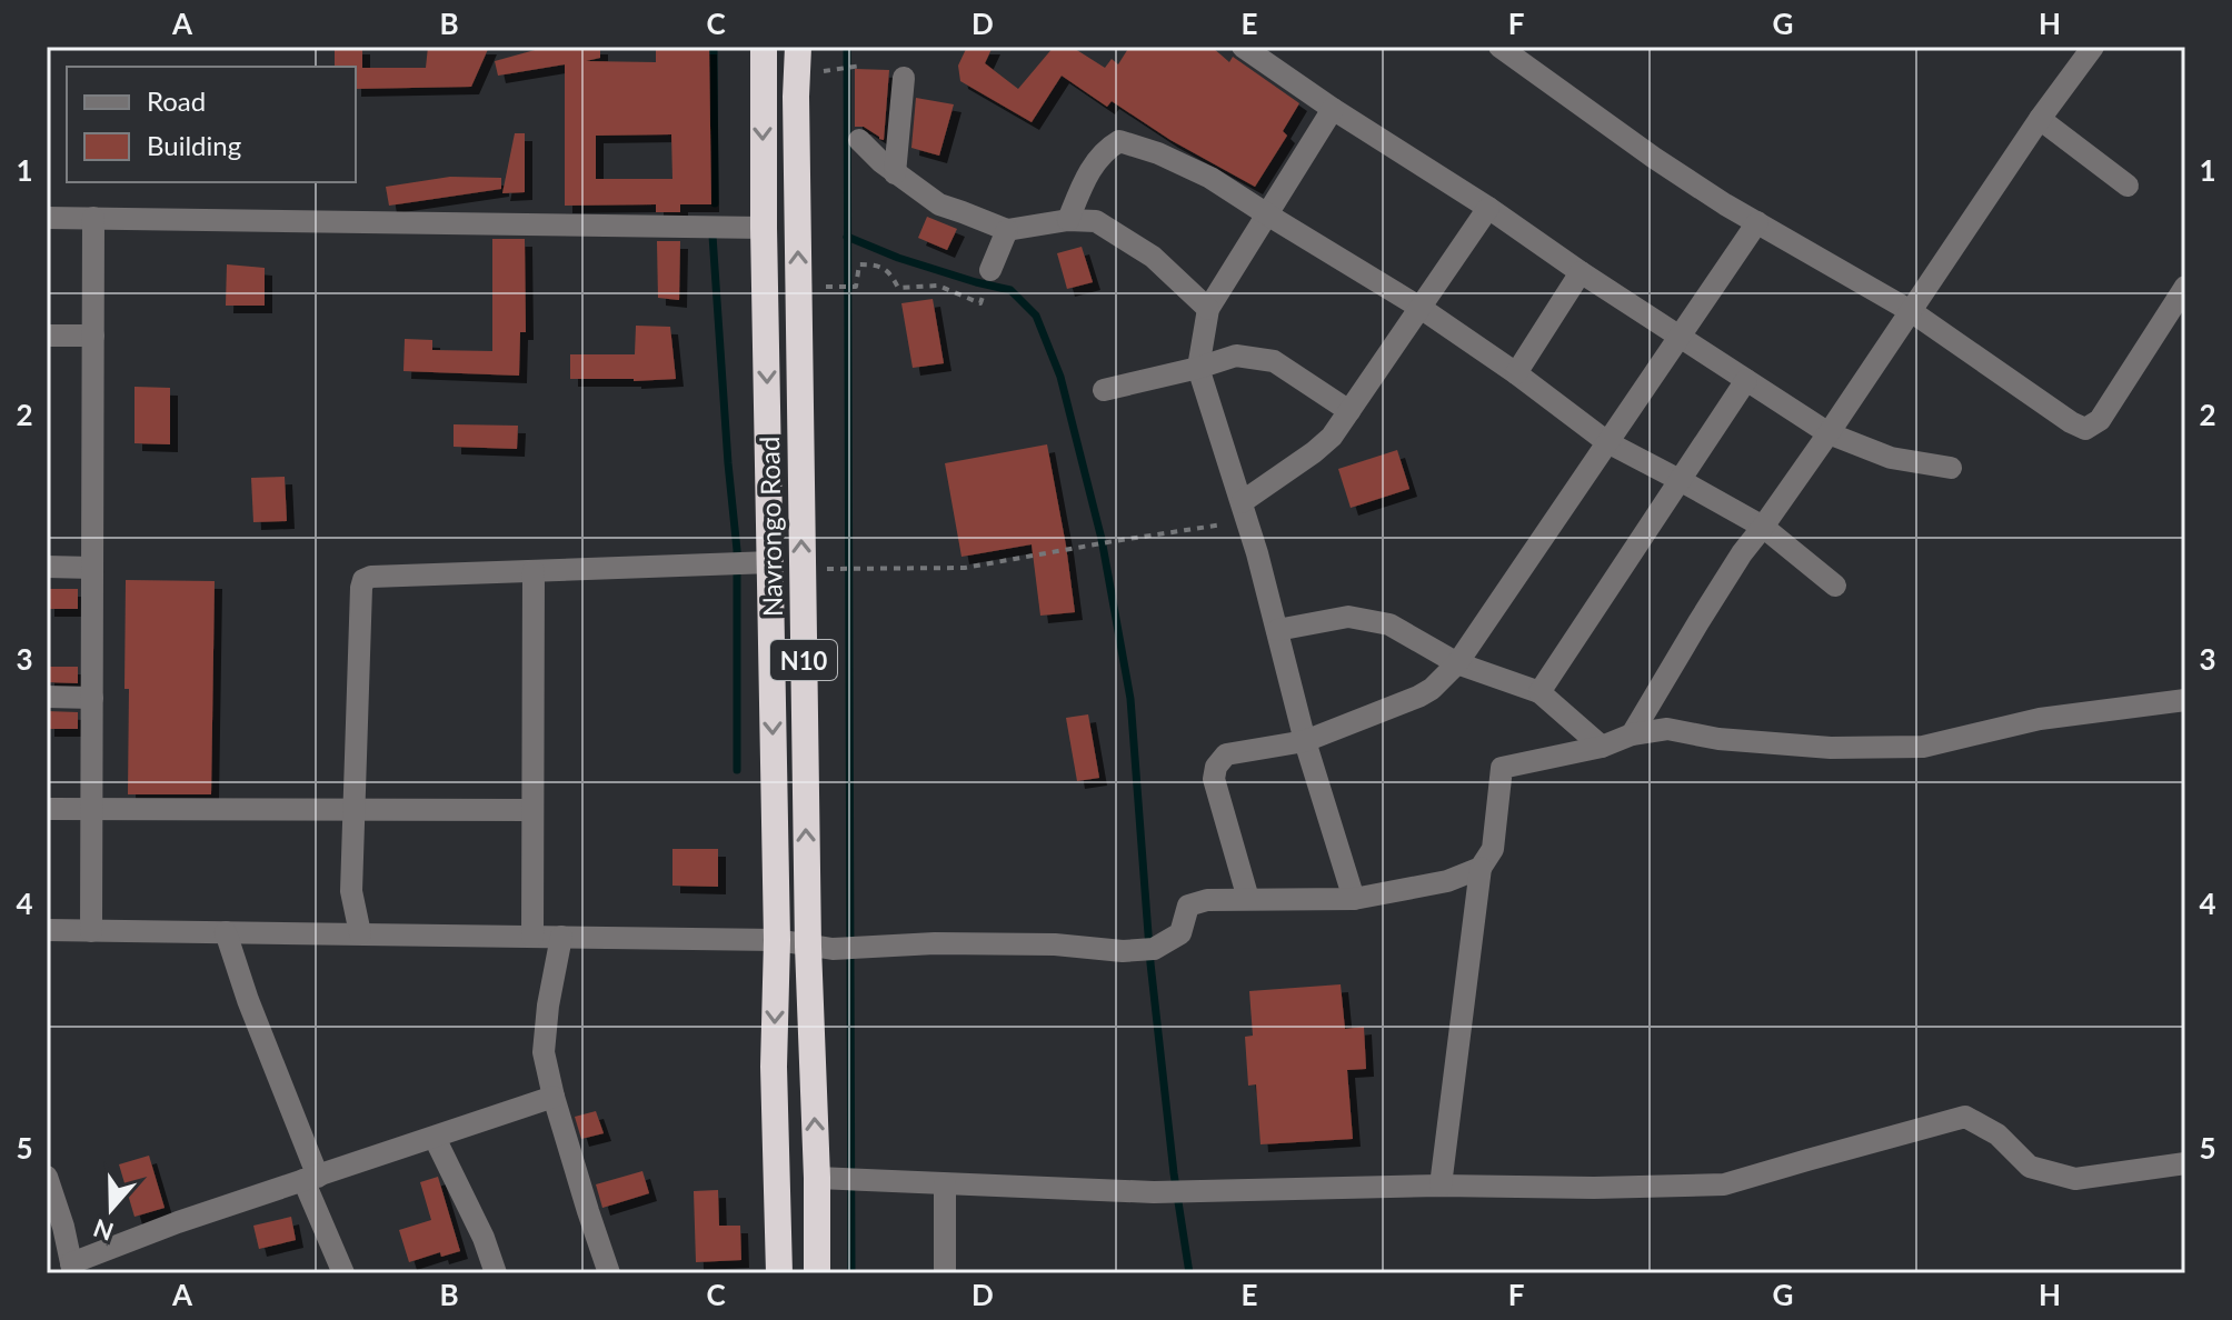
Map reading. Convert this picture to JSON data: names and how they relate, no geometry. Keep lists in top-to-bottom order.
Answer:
{
  "streets": {
    "highway": ["Navrongo Road", "N10"]
  },
  "legend": ["Road", "Building"],
  "north": "bottom",
  "grid": {
    "columns": [
      "A",
      "B",
      "C",
      "D",
      "E",
      "F",
      "G",
      "H"
    ],
    "rows": [
      "1",
      "2",
      "3",
      "4",
      "5"
    ]
  }
}
